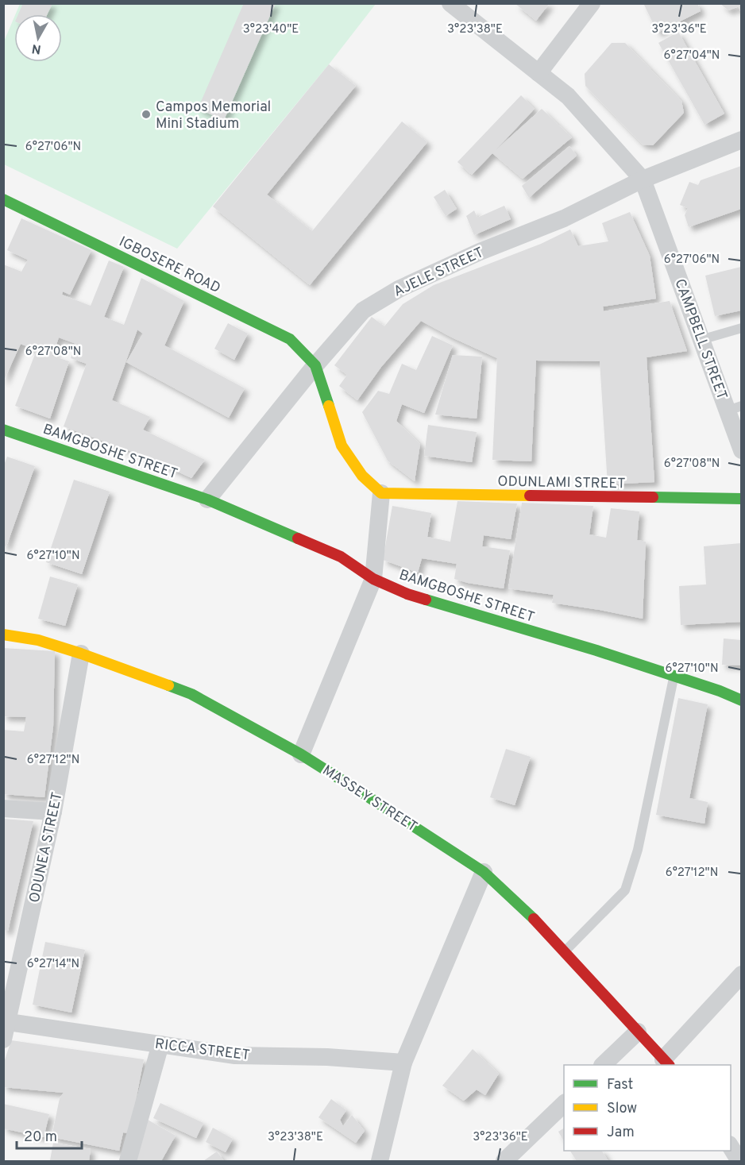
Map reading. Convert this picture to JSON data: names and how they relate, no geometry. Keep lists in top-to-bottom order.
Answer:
{
  "streets": {
    "main road": [
      "IGBOSERE ROAD",
      "BAMGBOSHE STREET",
      "ODUNLAMI STREET",
      "MASSEY STREET"
    ],
    "street": [
      "AJELE STREET",
      "CAMPBELL STREET",
      "ODUNEA STREET",
      "RICCA STREET"
    ]
  },
  "crossings": [
    ["IGBOSERE ROAD", "AJELE STREET"],
    ["AJELE STREET", "CAMPBELL STREET"],
    ["AJELE STREET", "BAMGBOSHE STREET"],
    ["MASSEY STREET", "ODUNEA STREET"],
    ["ODUNEA STREET", "RICCA STREET"]
  ],
  "places": ["Campos Memorial Mini Stadium"],
  "legend": ["Fast", "Slow", "Jam"],
  "scale_bar": "20 m",
  "north": "bottom",
  "coordinates": [
    "3°23'36\"E",
    "3°23'40\"E",
    "3°23'38\"E",
    "6°27'04\"N",
    "6°27'06\"N",
    "6°27'08\"N",
    "6°27'10\"N",
    "6°27'12\"N",
    "6°27'14\"N"
  ]
}
